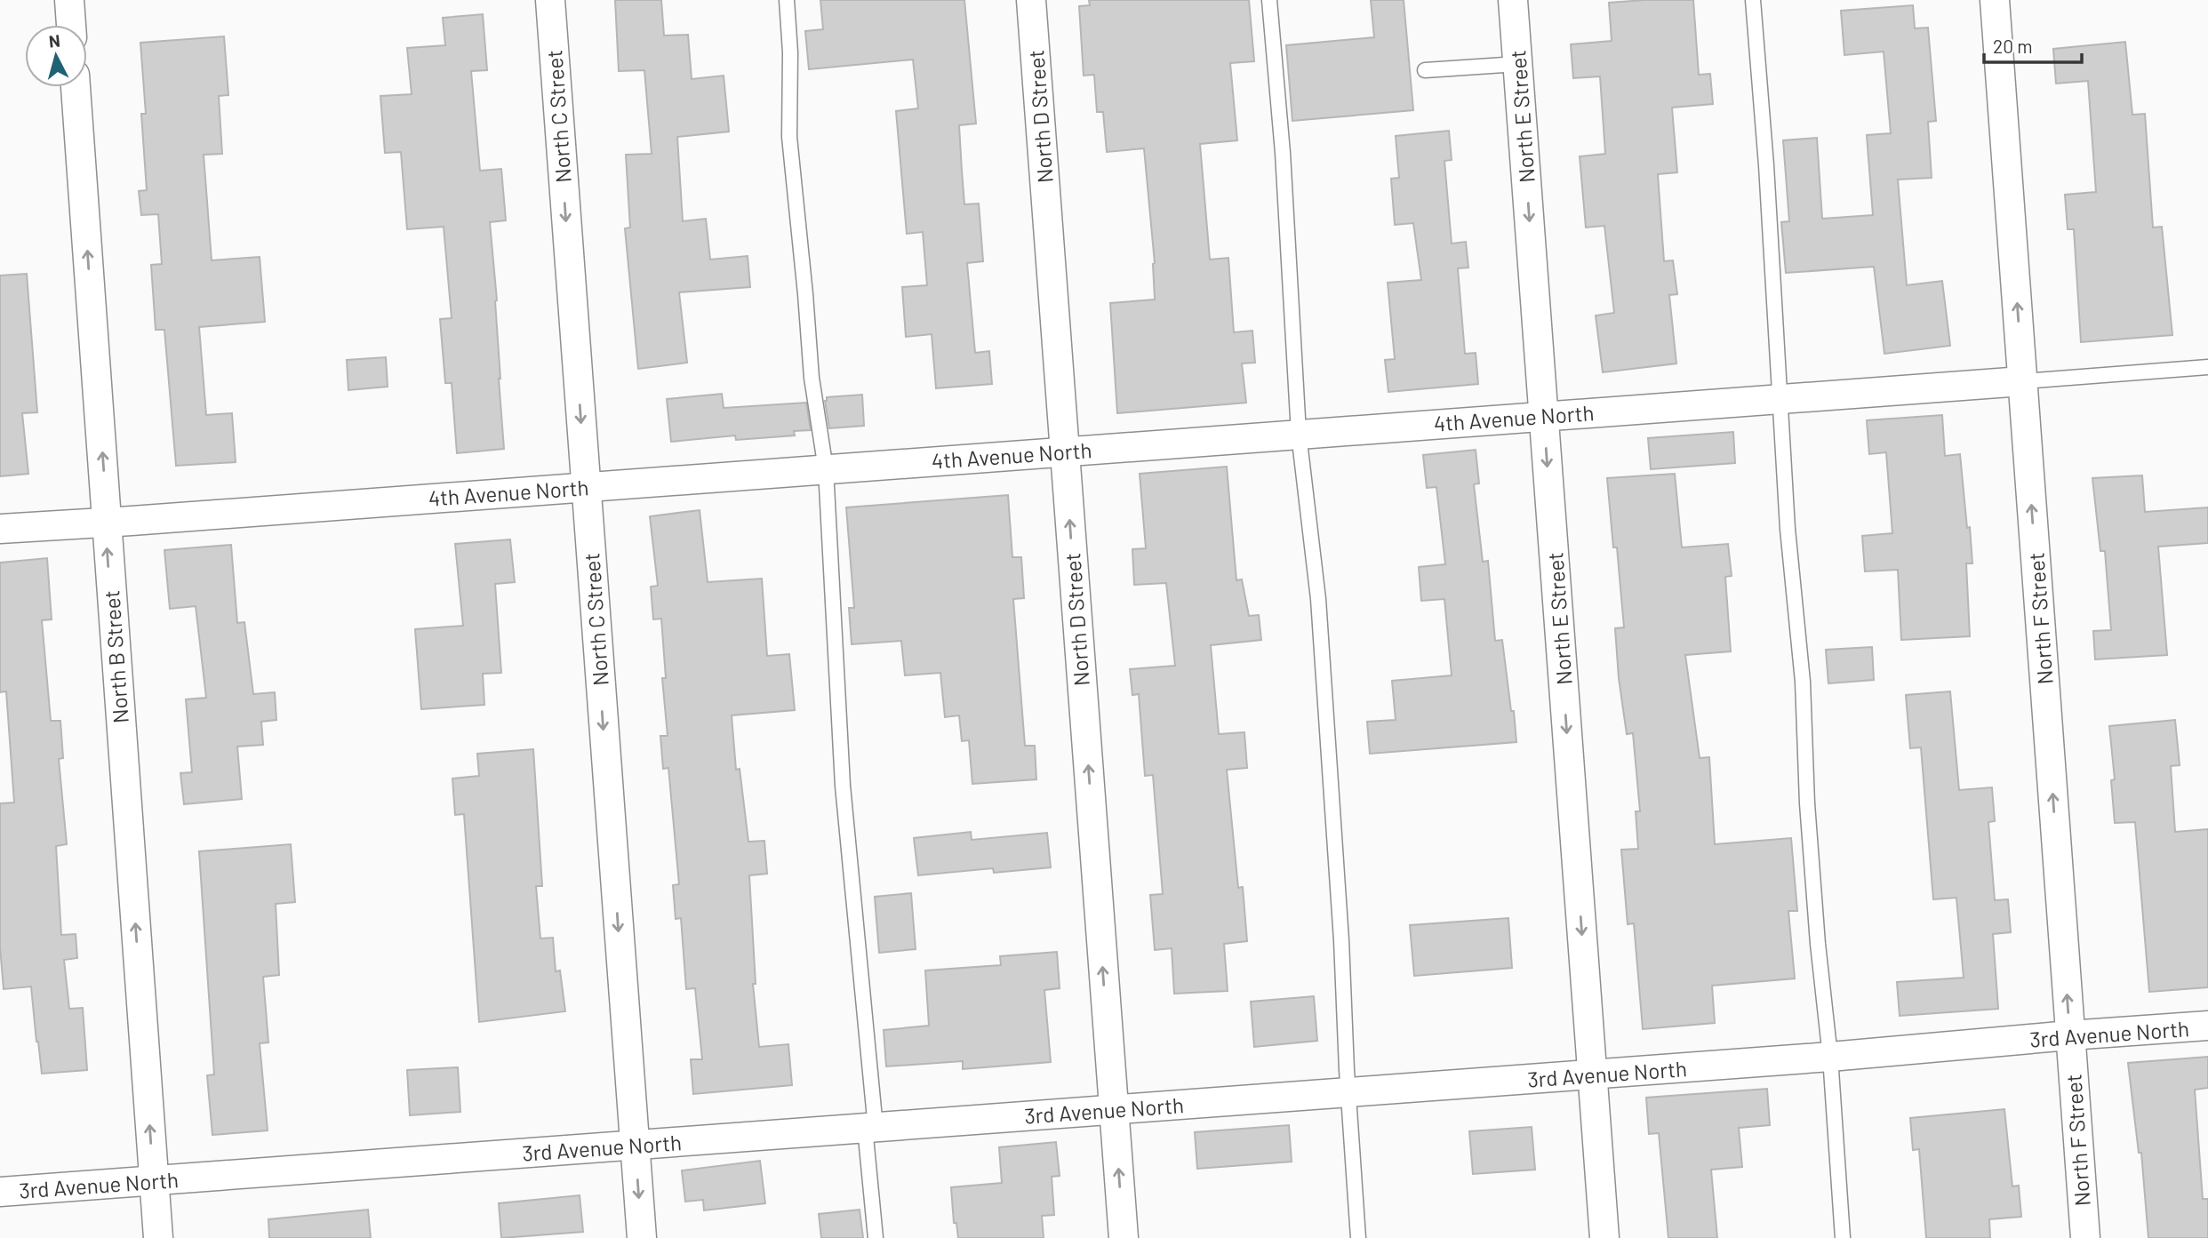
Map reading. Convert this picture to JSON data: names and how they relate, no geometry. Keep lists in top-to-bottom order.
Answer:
{
  "streets": {
    "street": [
      "North C Street",
      "North D Street",
      "North E Street",
      "4th Avenue North",
      "North F Street",
      "North B Street",
      "3rd Avenue North"
    ]
  },
  "crossings": [
    ["North C Street", "4th Avenue North"],
    ["North C Street", "3rd Avenue North"],
    ["North D Street", "4th Avenue North"],
    ["North D Street", "3rd Avenue North"],
    ["North E Street", "4th Avenue North"],
    ["North E Street", "3rd Avenue North"],
    ["4th Avenue North", "North F Street"],
    ["4th Avenue North", "North B Street"],
    ["North F Street", "3rd Avenue North"],
    ["North B Street", "3rd Avenue North"]
  ],
  "one_way": [
    "North C Street",
    "North D Street",
    "North E Street",
    "North F Street",
    "North B Street"
  ],
  "scale_bar": "20 m",
  "north": "top"
}
